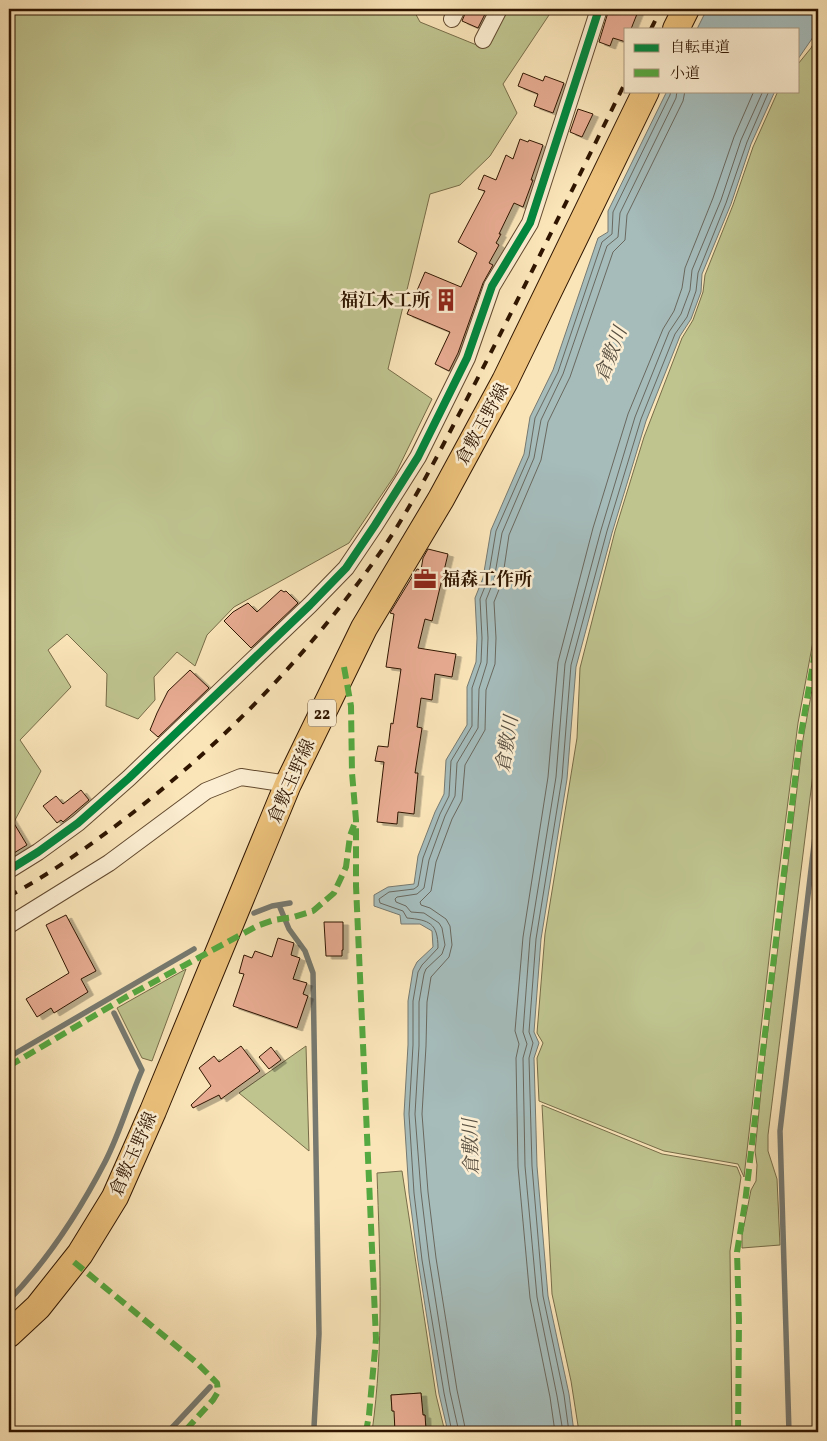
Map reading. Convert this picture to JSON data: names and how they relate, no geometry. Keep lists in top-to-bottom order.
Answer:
{
  "streets": {
    "main road": ["倉敷玉野線", "22"]
  },
  "water": ["倉敷川"],
  "places": {
    "building": ["福江木工所"],
    "office": ["福森工作所"]
  },
  "legend": ["自転車道", "小道"]
}
